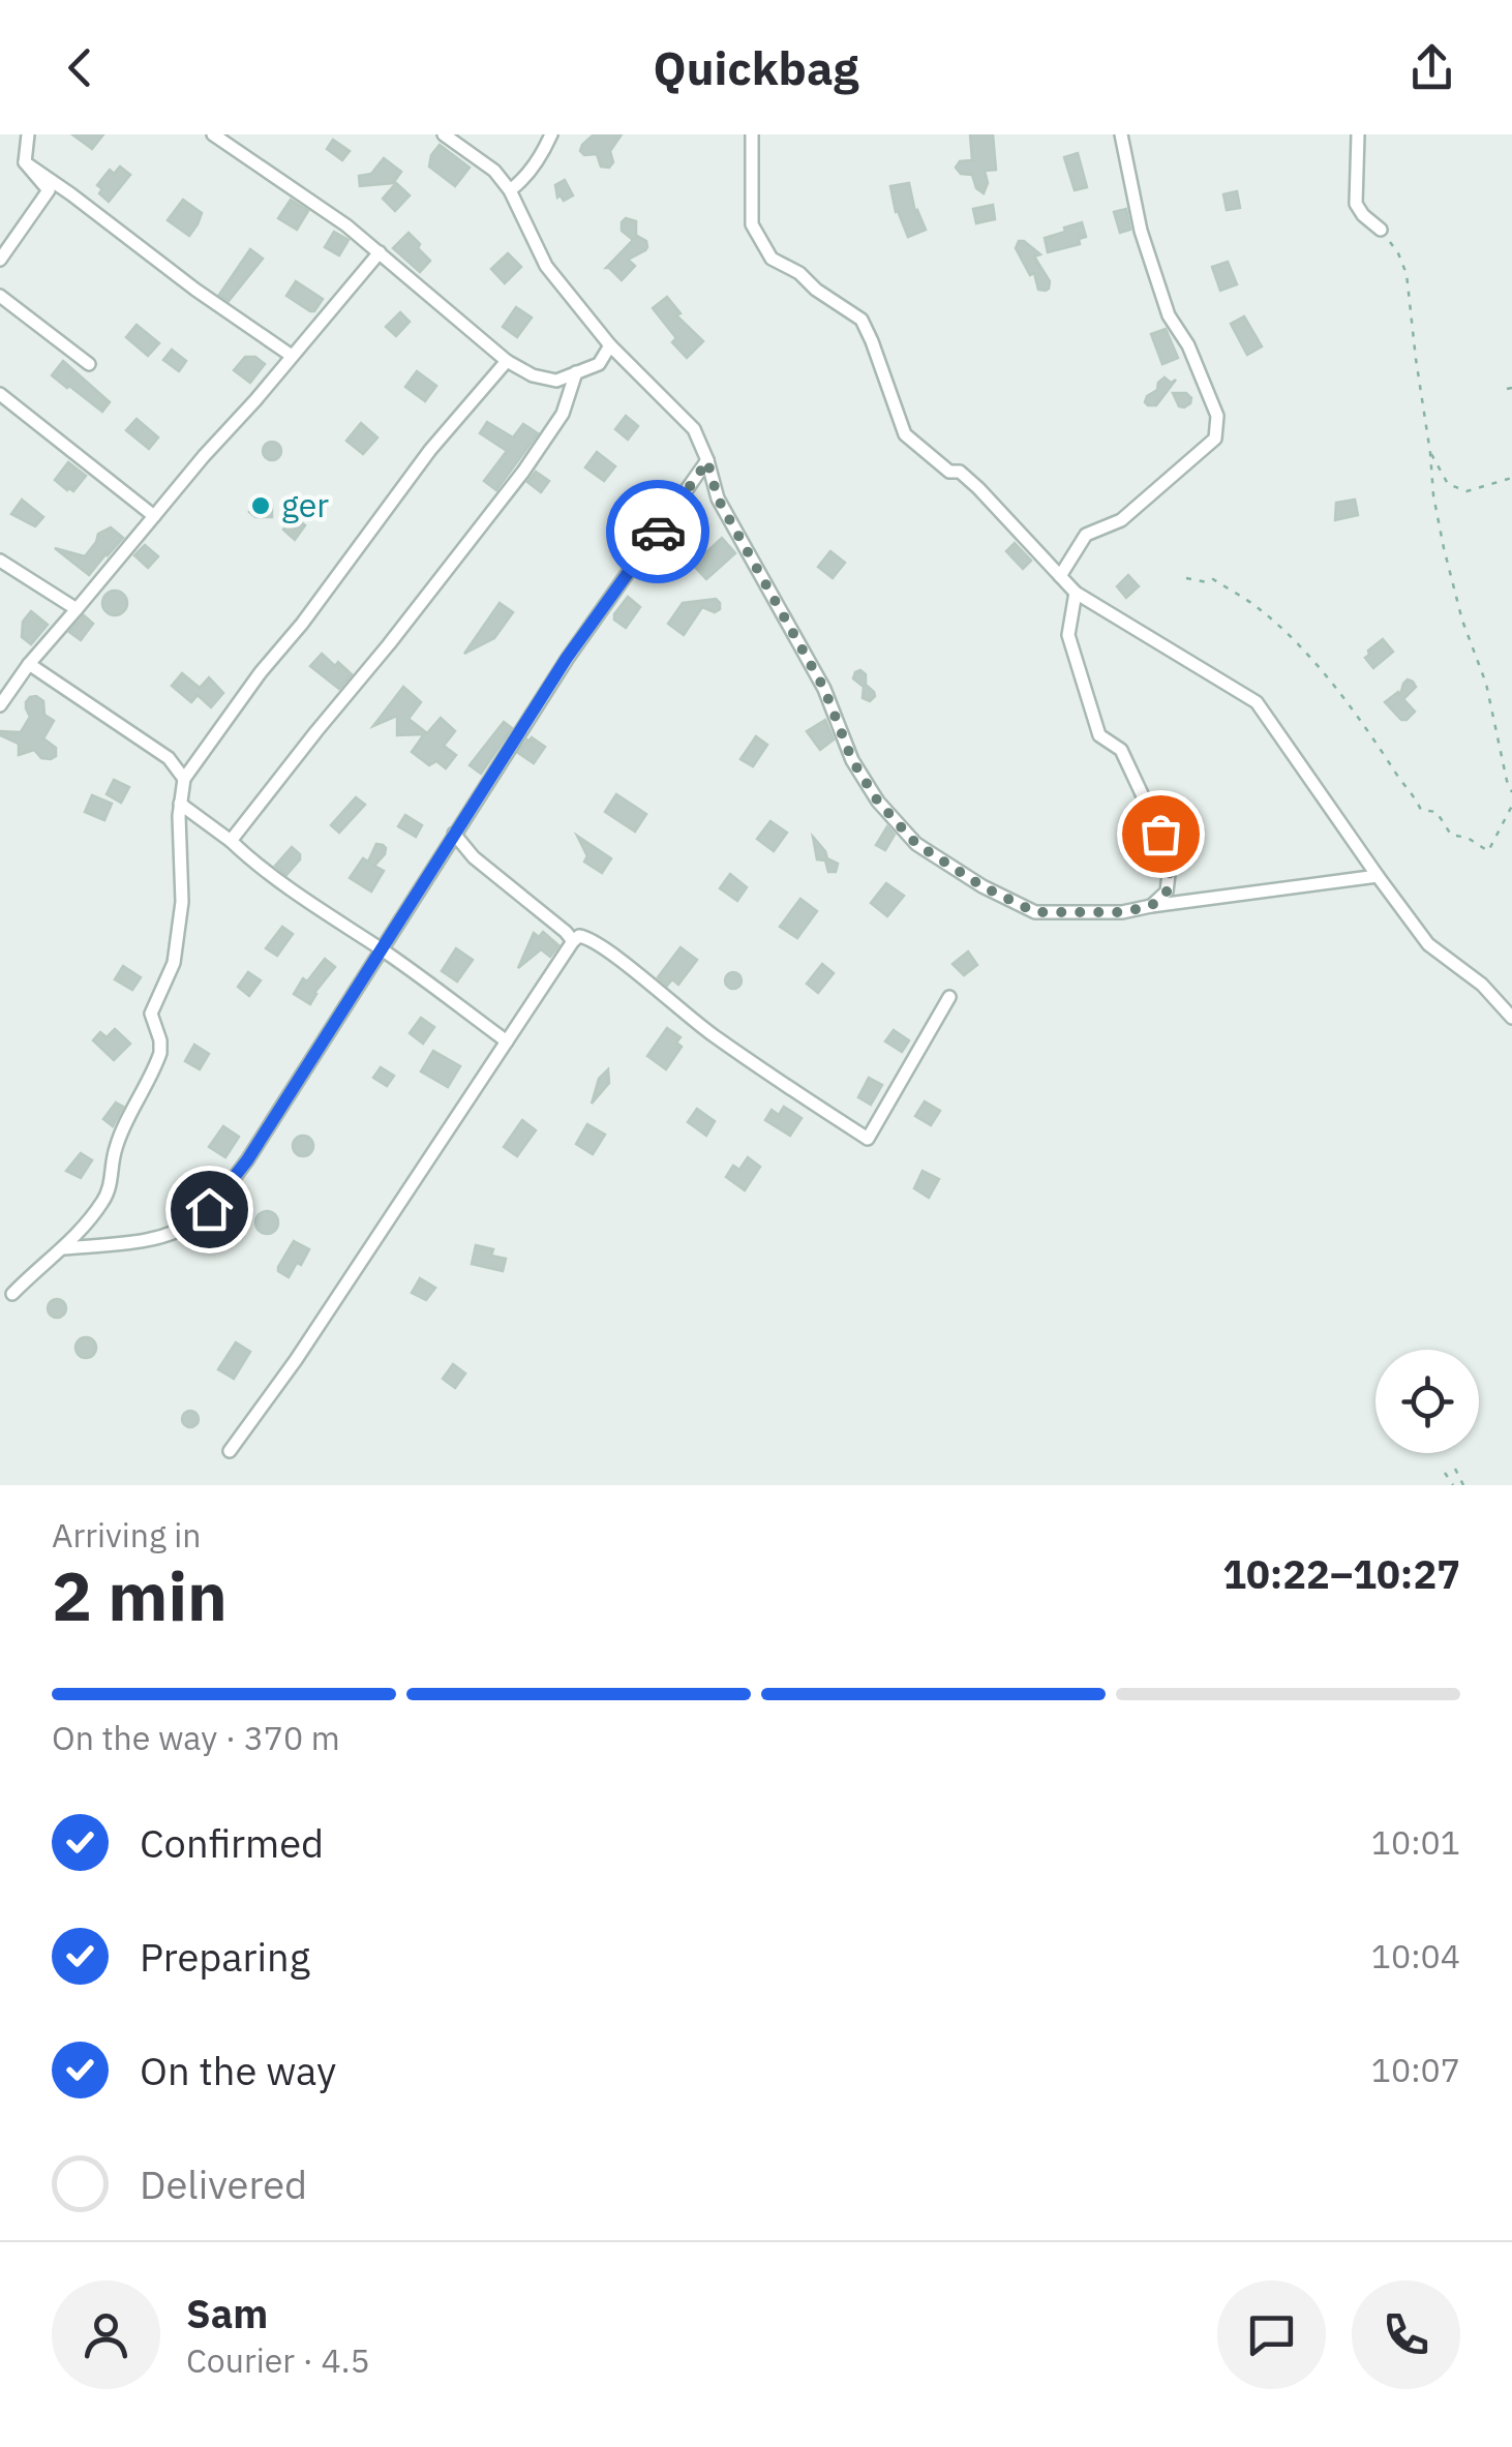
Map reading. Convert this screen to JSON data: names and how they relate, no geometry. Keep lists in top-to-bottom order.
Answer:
{
  "places": ["ger"],
  "page": {
    "header": "Quickbag",
    "heading": ["2 min", "Arriving in", "10:22–10:27"],
    "panel": ["Sam", "Courier · 4.5"],
    "bar": "On the way · 370 m",
    "list": [
      ["Confirmed", "10:01"],
      ["Preparing", "10:04"],
      ["On the way", "10:07"],
      "Delivered"
    ]
  }
}
